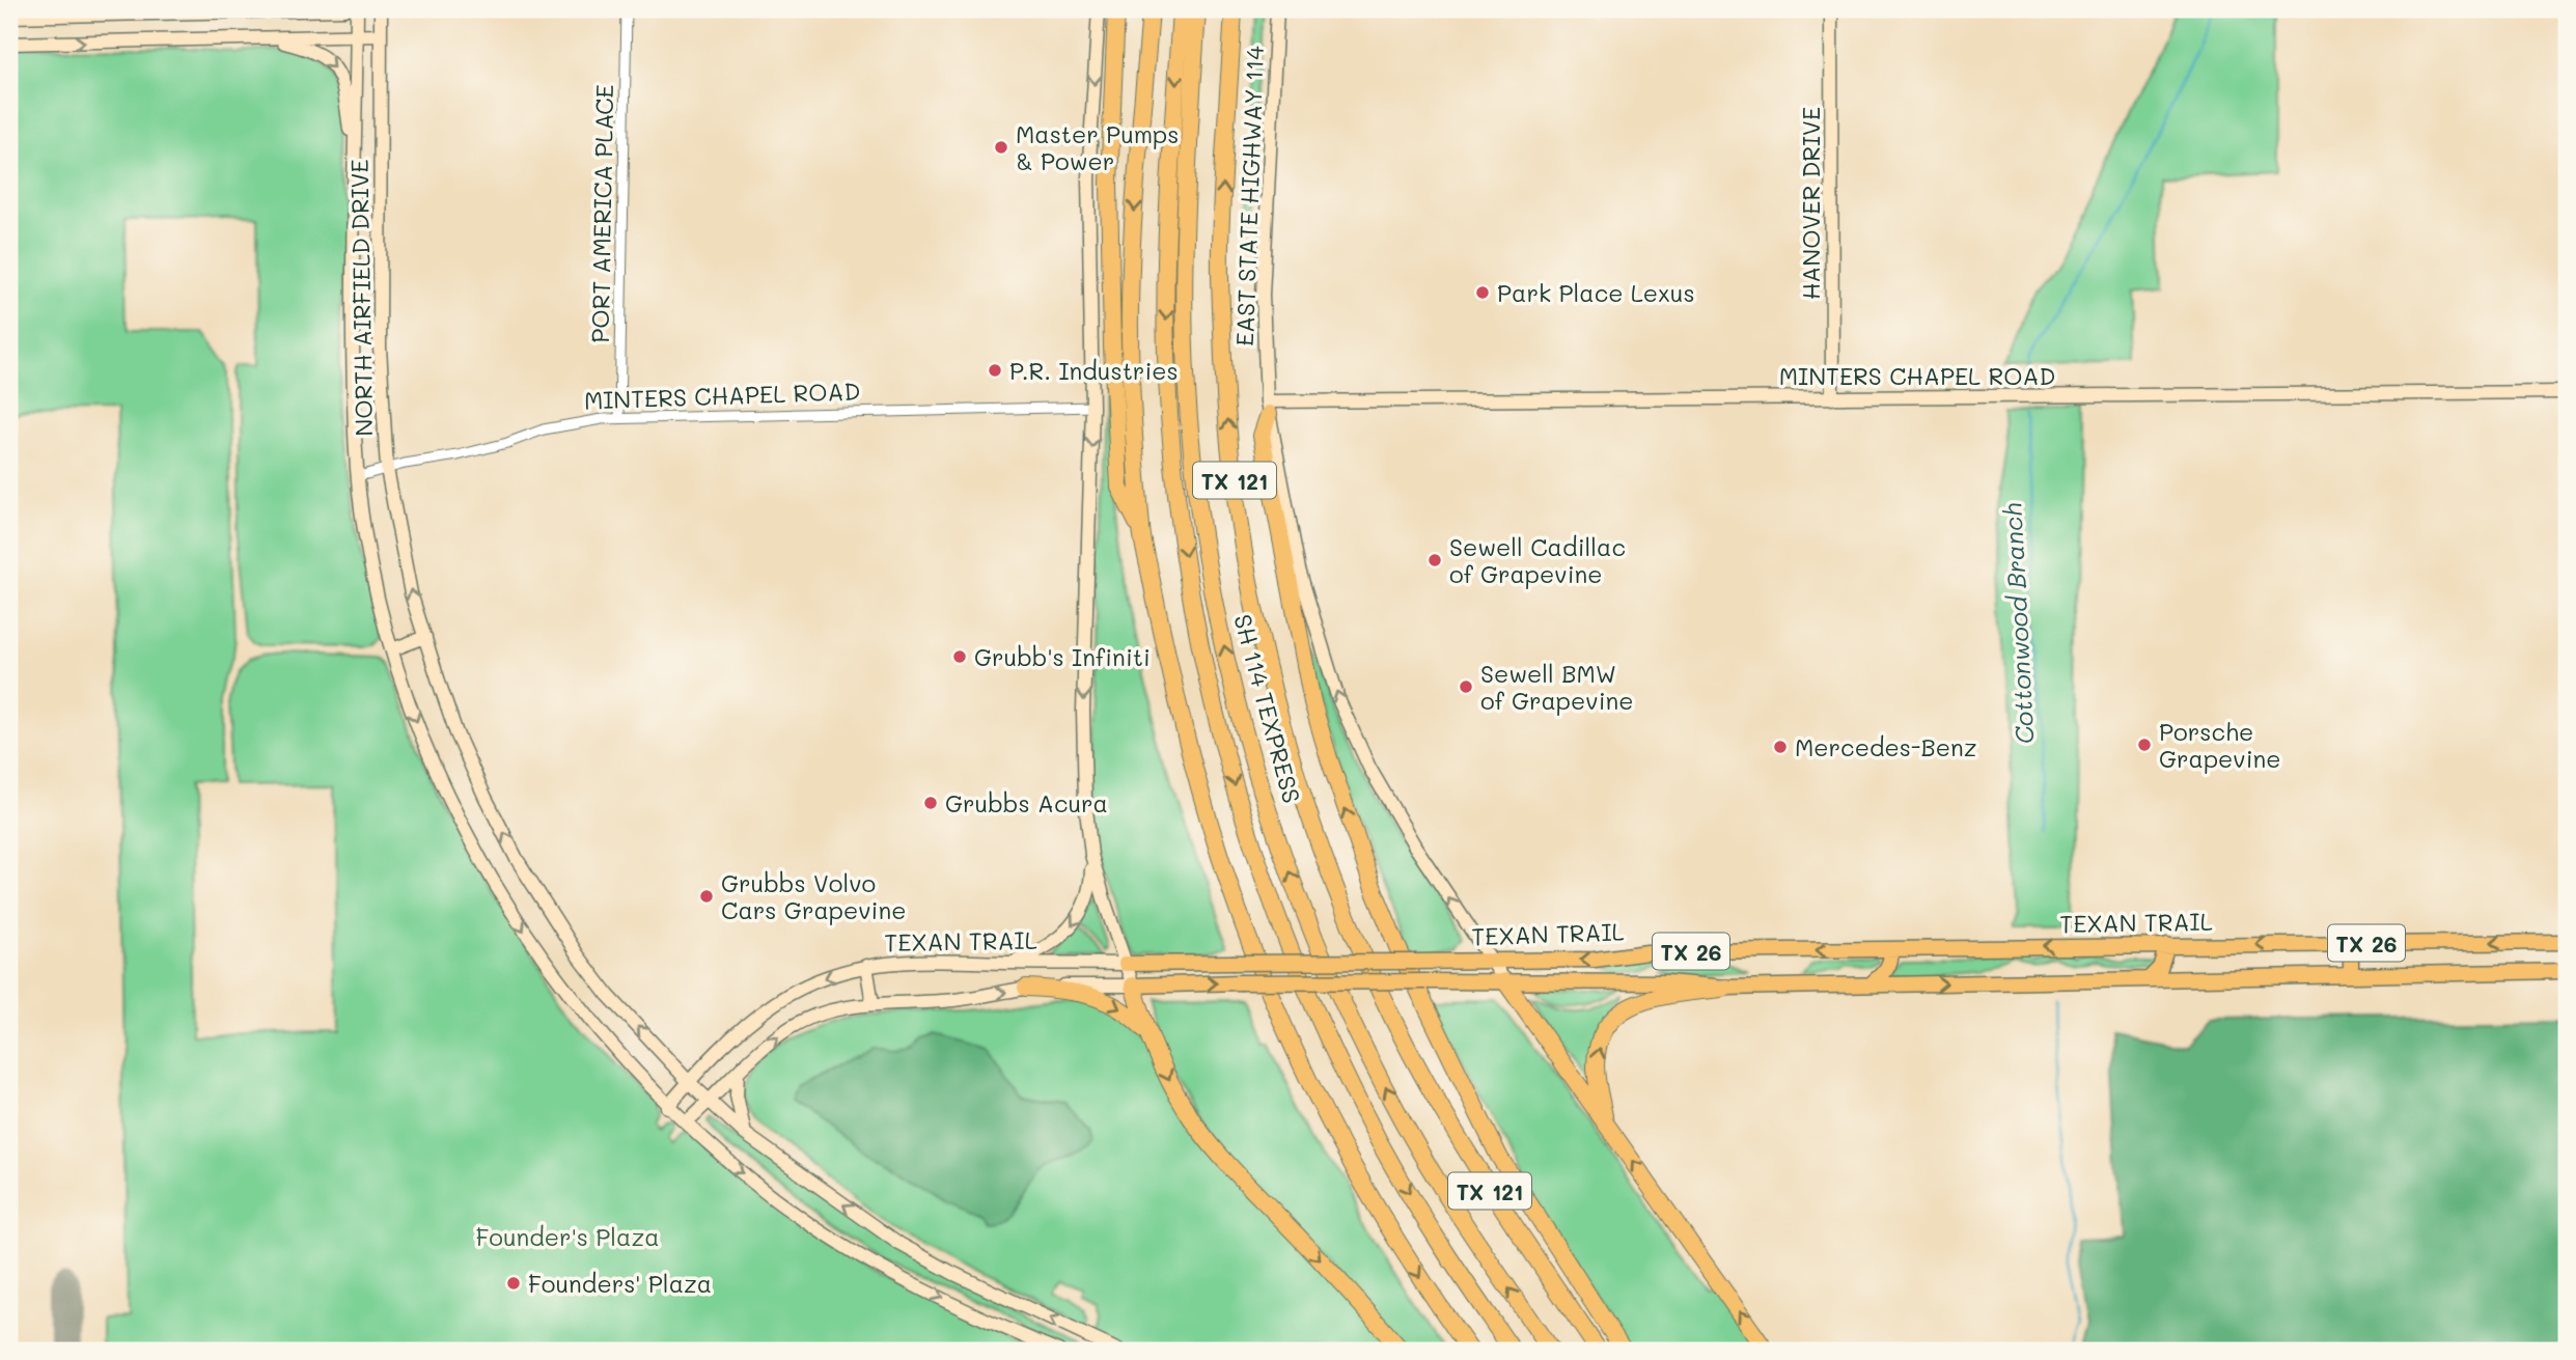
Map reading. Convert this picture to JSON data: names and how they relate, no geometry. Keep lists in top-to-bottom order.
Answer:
{
  "streets": {
    "highway": ["TX 121", "SH 114 TEXPRESS"],
    "main road": [
      "EAST STATE HIGHWAY 114",
      "HANOVER DRIVE",
      "NORTH AIRFIELD DRIVE",
      "MINTERS CHAPEL ROAD",
      "TEXAN TRAIL",
      "TX 26"
    ],
    "street": ["PORT AMERICA PLACE"]
  },
  "crossings": [
    ["EAST STATE HIGHWAY 114", "MINTERS CHAPEL ROAD"],
    ["EAST STATE HIGHWAY 114", "TEXAN TRAIL"],
    ["HANOVER DRIVE", "MINTERS CHAPEL ROAD"],
    ["PORT AMERICA PLACE", "MINTERS CHAPEL ROAD"],
    ["NORTH AIRFIELD DRIVE", "MINTERS CHAPEL ROAD"],
    ["NORTH AIRFIELD DRIVE", "TEXAN TRAIL"]
  ],
  "one_way": ["EAST STATE HIGHWAY 114"],
  "water": ["Cottonwood Branch"],
  "parks": ["Founder's Plaza"],
  "places": [
    "Master Pumps & Power",
    "Park Place Lexus",
    "P.R. Industries",
    "Sewell Cadillac of Grapevine",
    "Grubb's Infiniti",
    "Sewell BMW of Grapevine",
    "Porsche Grapevine",
    "Mercedes-Benz",
    "Grubbs Acura",
    "Grubbs Volvo Cars Grapevine",
    "Founders' Plaza"
  ]
}
